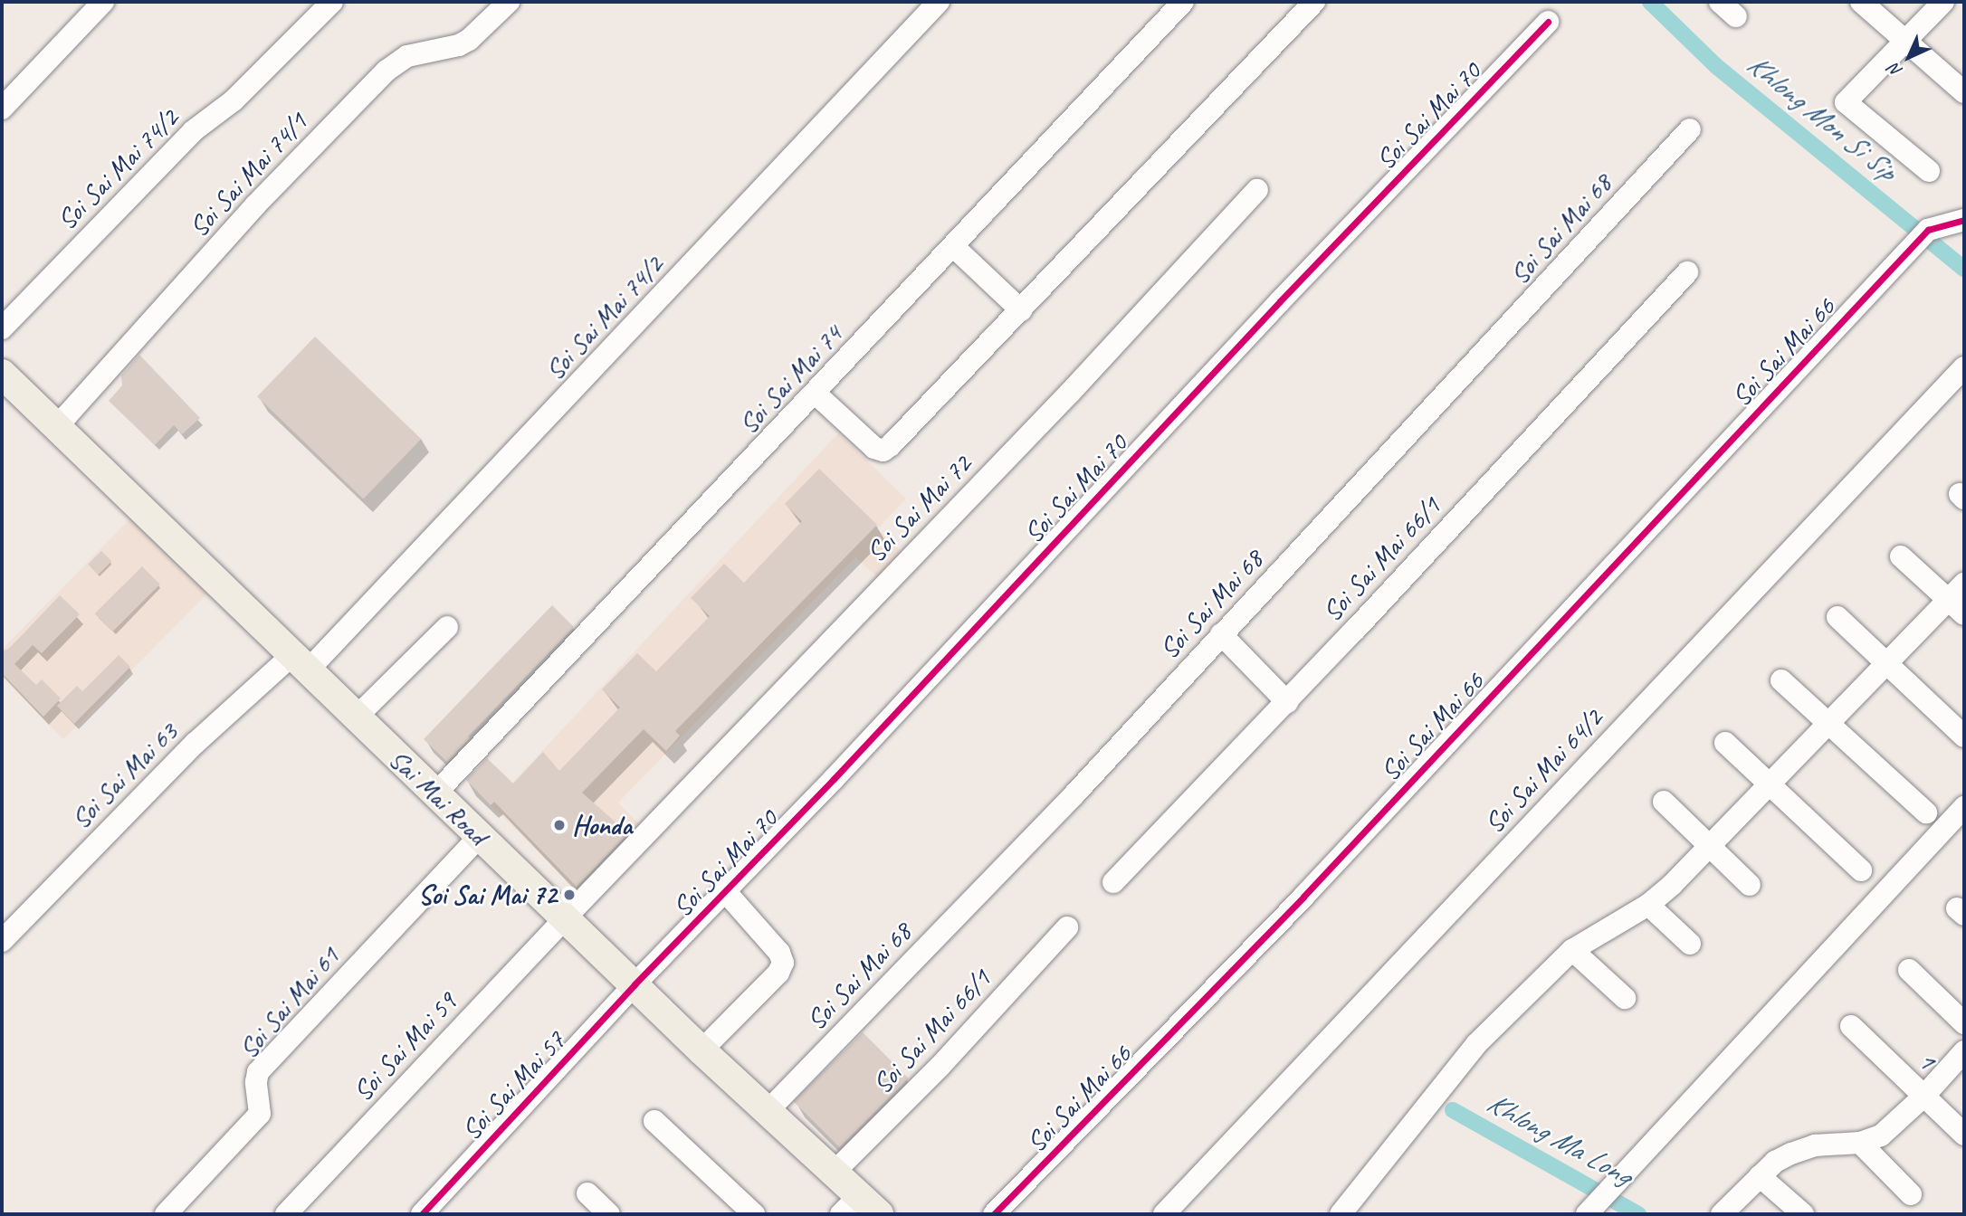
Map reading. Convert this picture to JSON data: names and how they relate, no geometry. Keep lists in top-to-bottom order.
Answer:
{
  "streets": {
    "main road": ["Sai Mai Road"],
    "street": [
      "Soi Sai Mai 70",
      "Soi Sai Mai 74/2",
      "Soi Sai Mai 74/1",
      "Soi Sai Mai 68",
      "Soi Sai Mai 66",
      "Soi Sai Mai 74",
      "Soi Sai Mai 72",
      "Soi Sai Mai 66/1",
      "Soi Sai Mai 64/2",
      "Soi Sai Mai 63",
      "Soi Sai Mai 61",
      "Soi Sai Mai 59",
      "1",
      "Soi Sai Mai 57"
    ]
  },
  "crossings": [
    ["Soi Sai Mai 70", "Sai Mai Road"],
    ["Soi Sai Mai 70", "Soi Sai Mai 57"],
    ["Soi Sai Mai 74/2", "Soi Sai Mai 63"],
    ["Soi Sai Mai 74/2", "Sai Mai Road"],
    ["Soi Sai Mai 74/1", "Sai Mai Road"],
    ["Soi Sai Mai 68", "Sai Mai Road"],
    ["Soi Sai Mai 74", "Sai Mai Road"],
    ["Soi Sai Mai 72", "Sai Mai Road"],
    ["Soi Sai Mai 72", "Soi Sai Mai 59"],
    ["Soi Sai Mai 66/1", "Sai Mai Road"],
    ["Soi Sai Mai 63", "Sai Mai Road"],
    ["Sai Mai Road", "Soi Sai Mai 61"],
    ["Sai Mai Road", "Soi Sai Mai 59"],
    ["Sai Mai Road", "Soi Sai Mai 57"]
  ],
  "water": ["Khlong Mon Si Sip", "Khlong Ma Long"],
  "places": ["Honda", "Soi Sai Mai 72"],
  "north": "bottom left"
}
